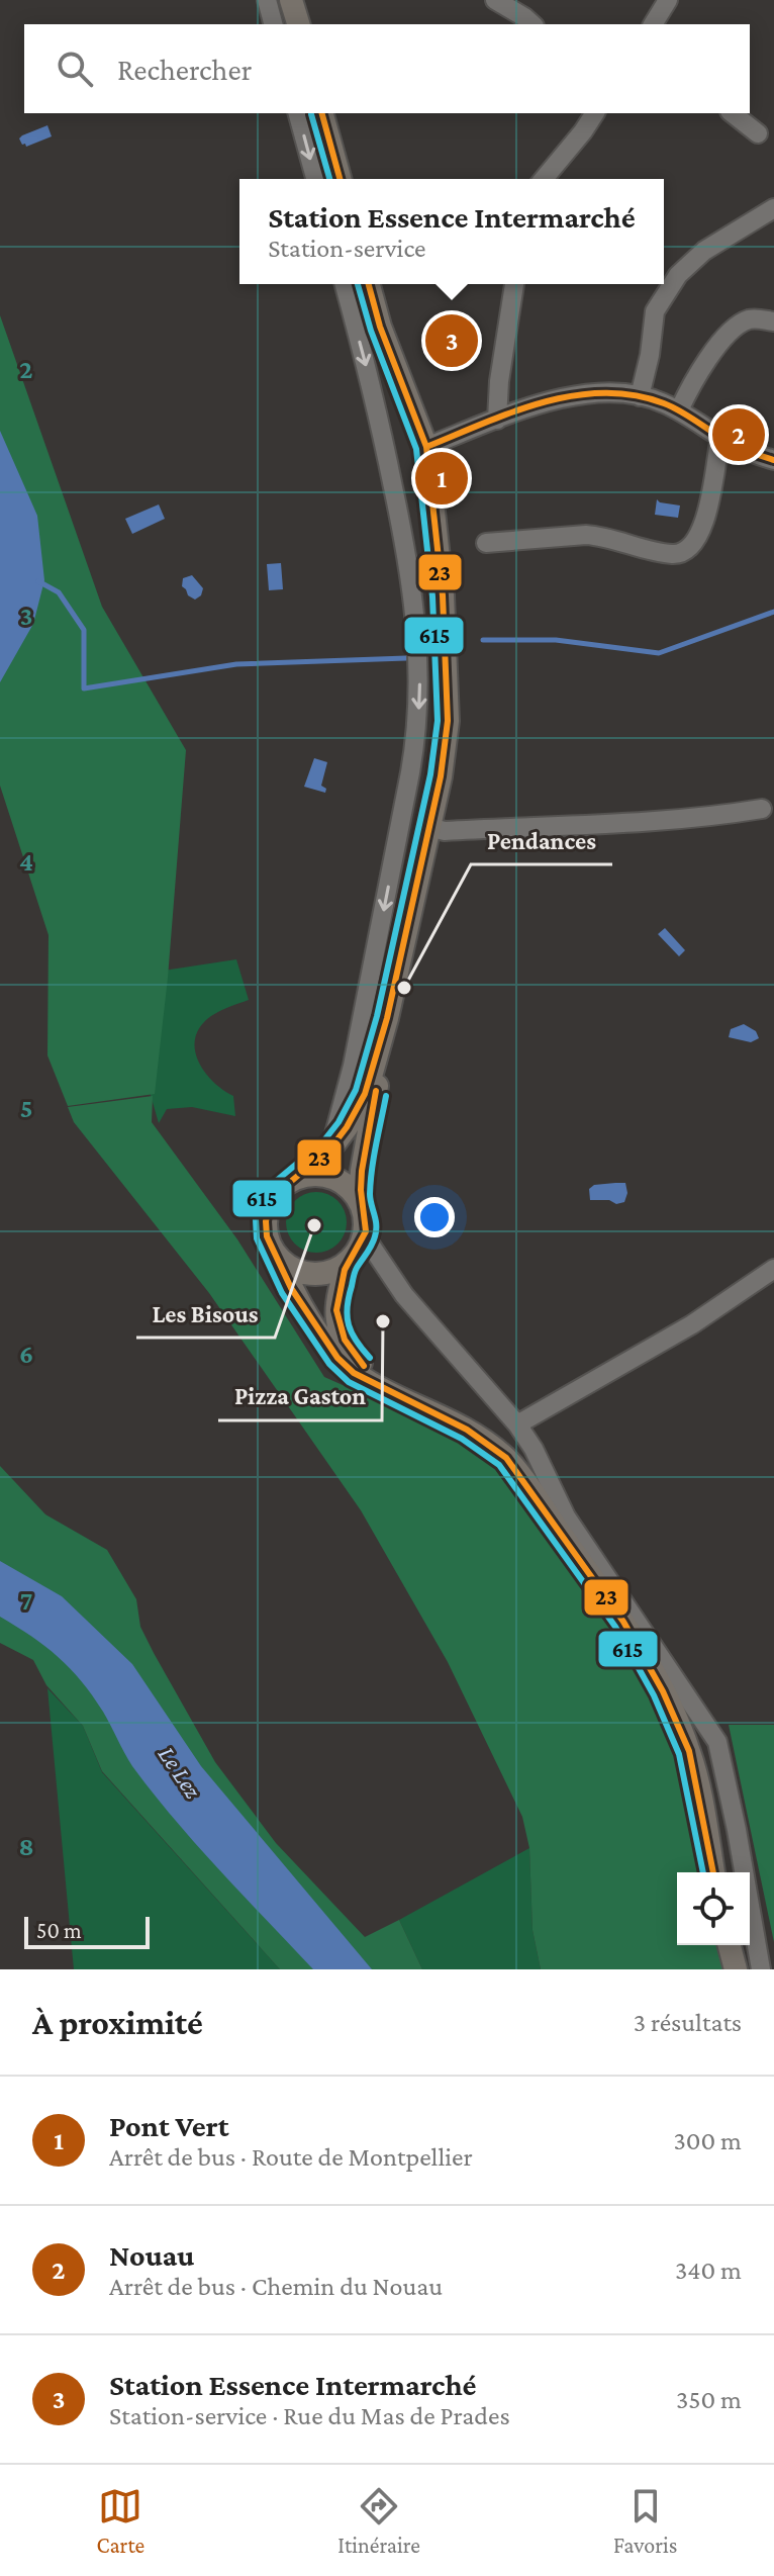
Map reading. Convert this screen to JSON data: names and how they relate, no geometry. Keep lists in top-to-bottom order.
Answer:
{
  "water": ["Le Lez"],
  "places": ["Pendances", "Les Bisous", "Pizza Gaston"],
  "lines": ["transit line 23", "transit line 615"],
  "scale_bar": "50 m",
  "page": {
    "search": "Rechercher",
    "popup": ["Station Essence Intermarché", "Station-service"],
    "pins": ["3", "2", "1"],
    "scale": "50 m",
    "heading": ["À proximité", "3 résultats"],
    "list": [
      {
        "mark": "1",
        "name": "Pont Vert",
        "note": "Arrêt de bus · Route de Montpellier",
        "value": "300 m"
      },
      {
        "mark": "2",
        "name": "Nouau",
        "note": "Arrêt de bus · Chemin du Nouau",
        "value": "340 m"
      },
      {
        "mark": "3",
        "name": "Station Essence Intermarché",
        "note": "Station-service · Rue du Mas de Prades",
        "value": "350 m"
      }
    ],
    "nav": ["Carte", "Itinéraire", "Favoris"]
  },
  "grid": {
    "rows": [
      "2",
      "3",
      "4",
      "5",
      "6",
      "7",
      "8"
    ]
  }
}
